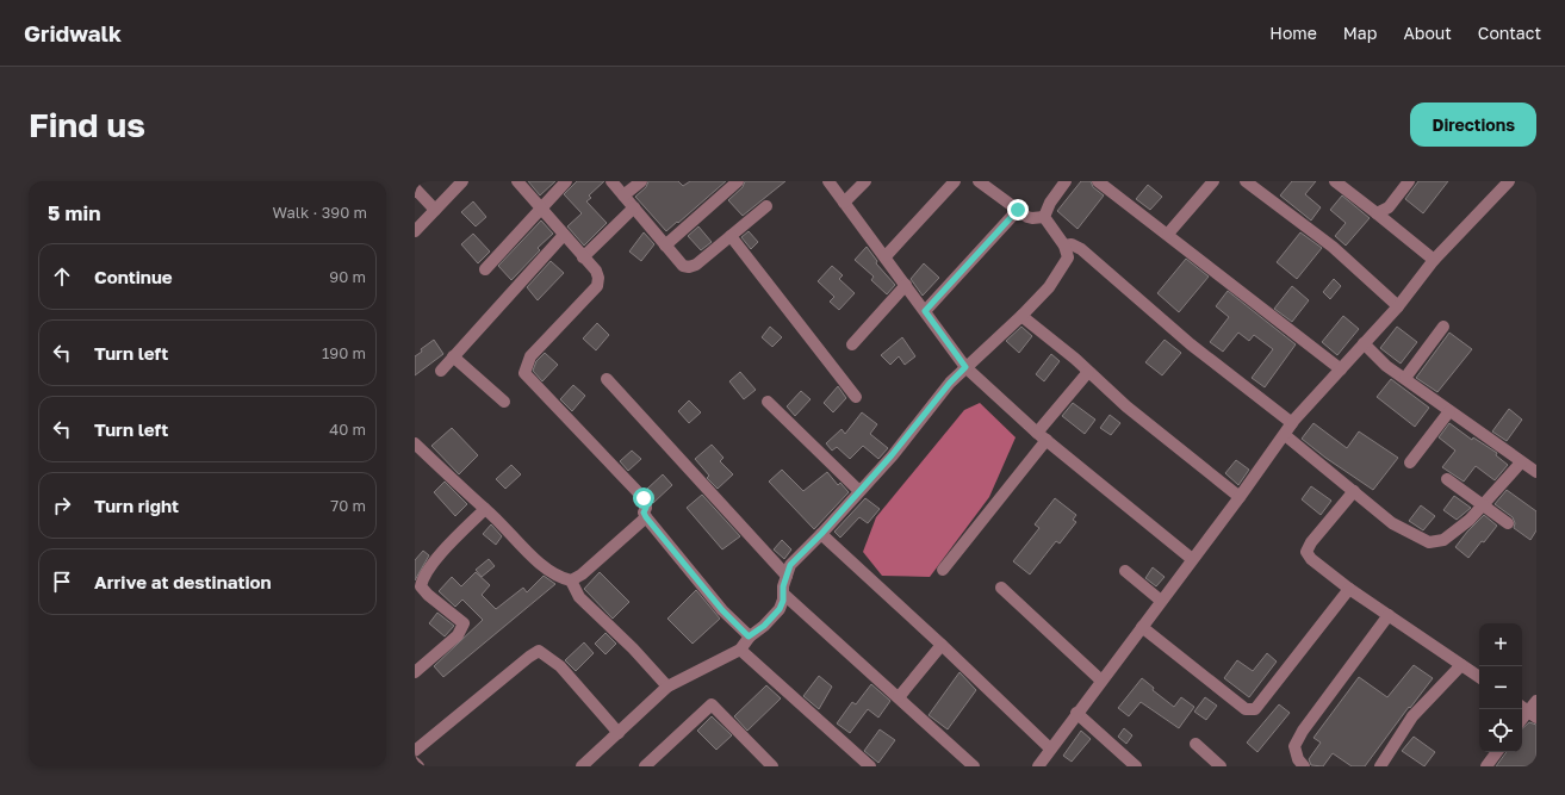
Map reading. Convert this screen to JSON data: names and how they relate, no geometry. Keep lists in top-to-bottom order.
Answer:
{
  "page": {
    "header": "Gridwalk",
    "nav": [
      "Home",
      "Map",
      "About",
      "Contact"
    ],
    "buttons": "Directions",
    "title": "Find us",
    "heading": ["5 min", "Walk · 390 m"],
    "list": [
      ["Continue", "90 m"],
      ["Turn left", "190 m"],
      ["Turn left", "40 m"],
      ["Turn right", "70 m"],
      "Arrive at destination"
    ],
    "map_buttons": ["+", "−"]
  }
}
